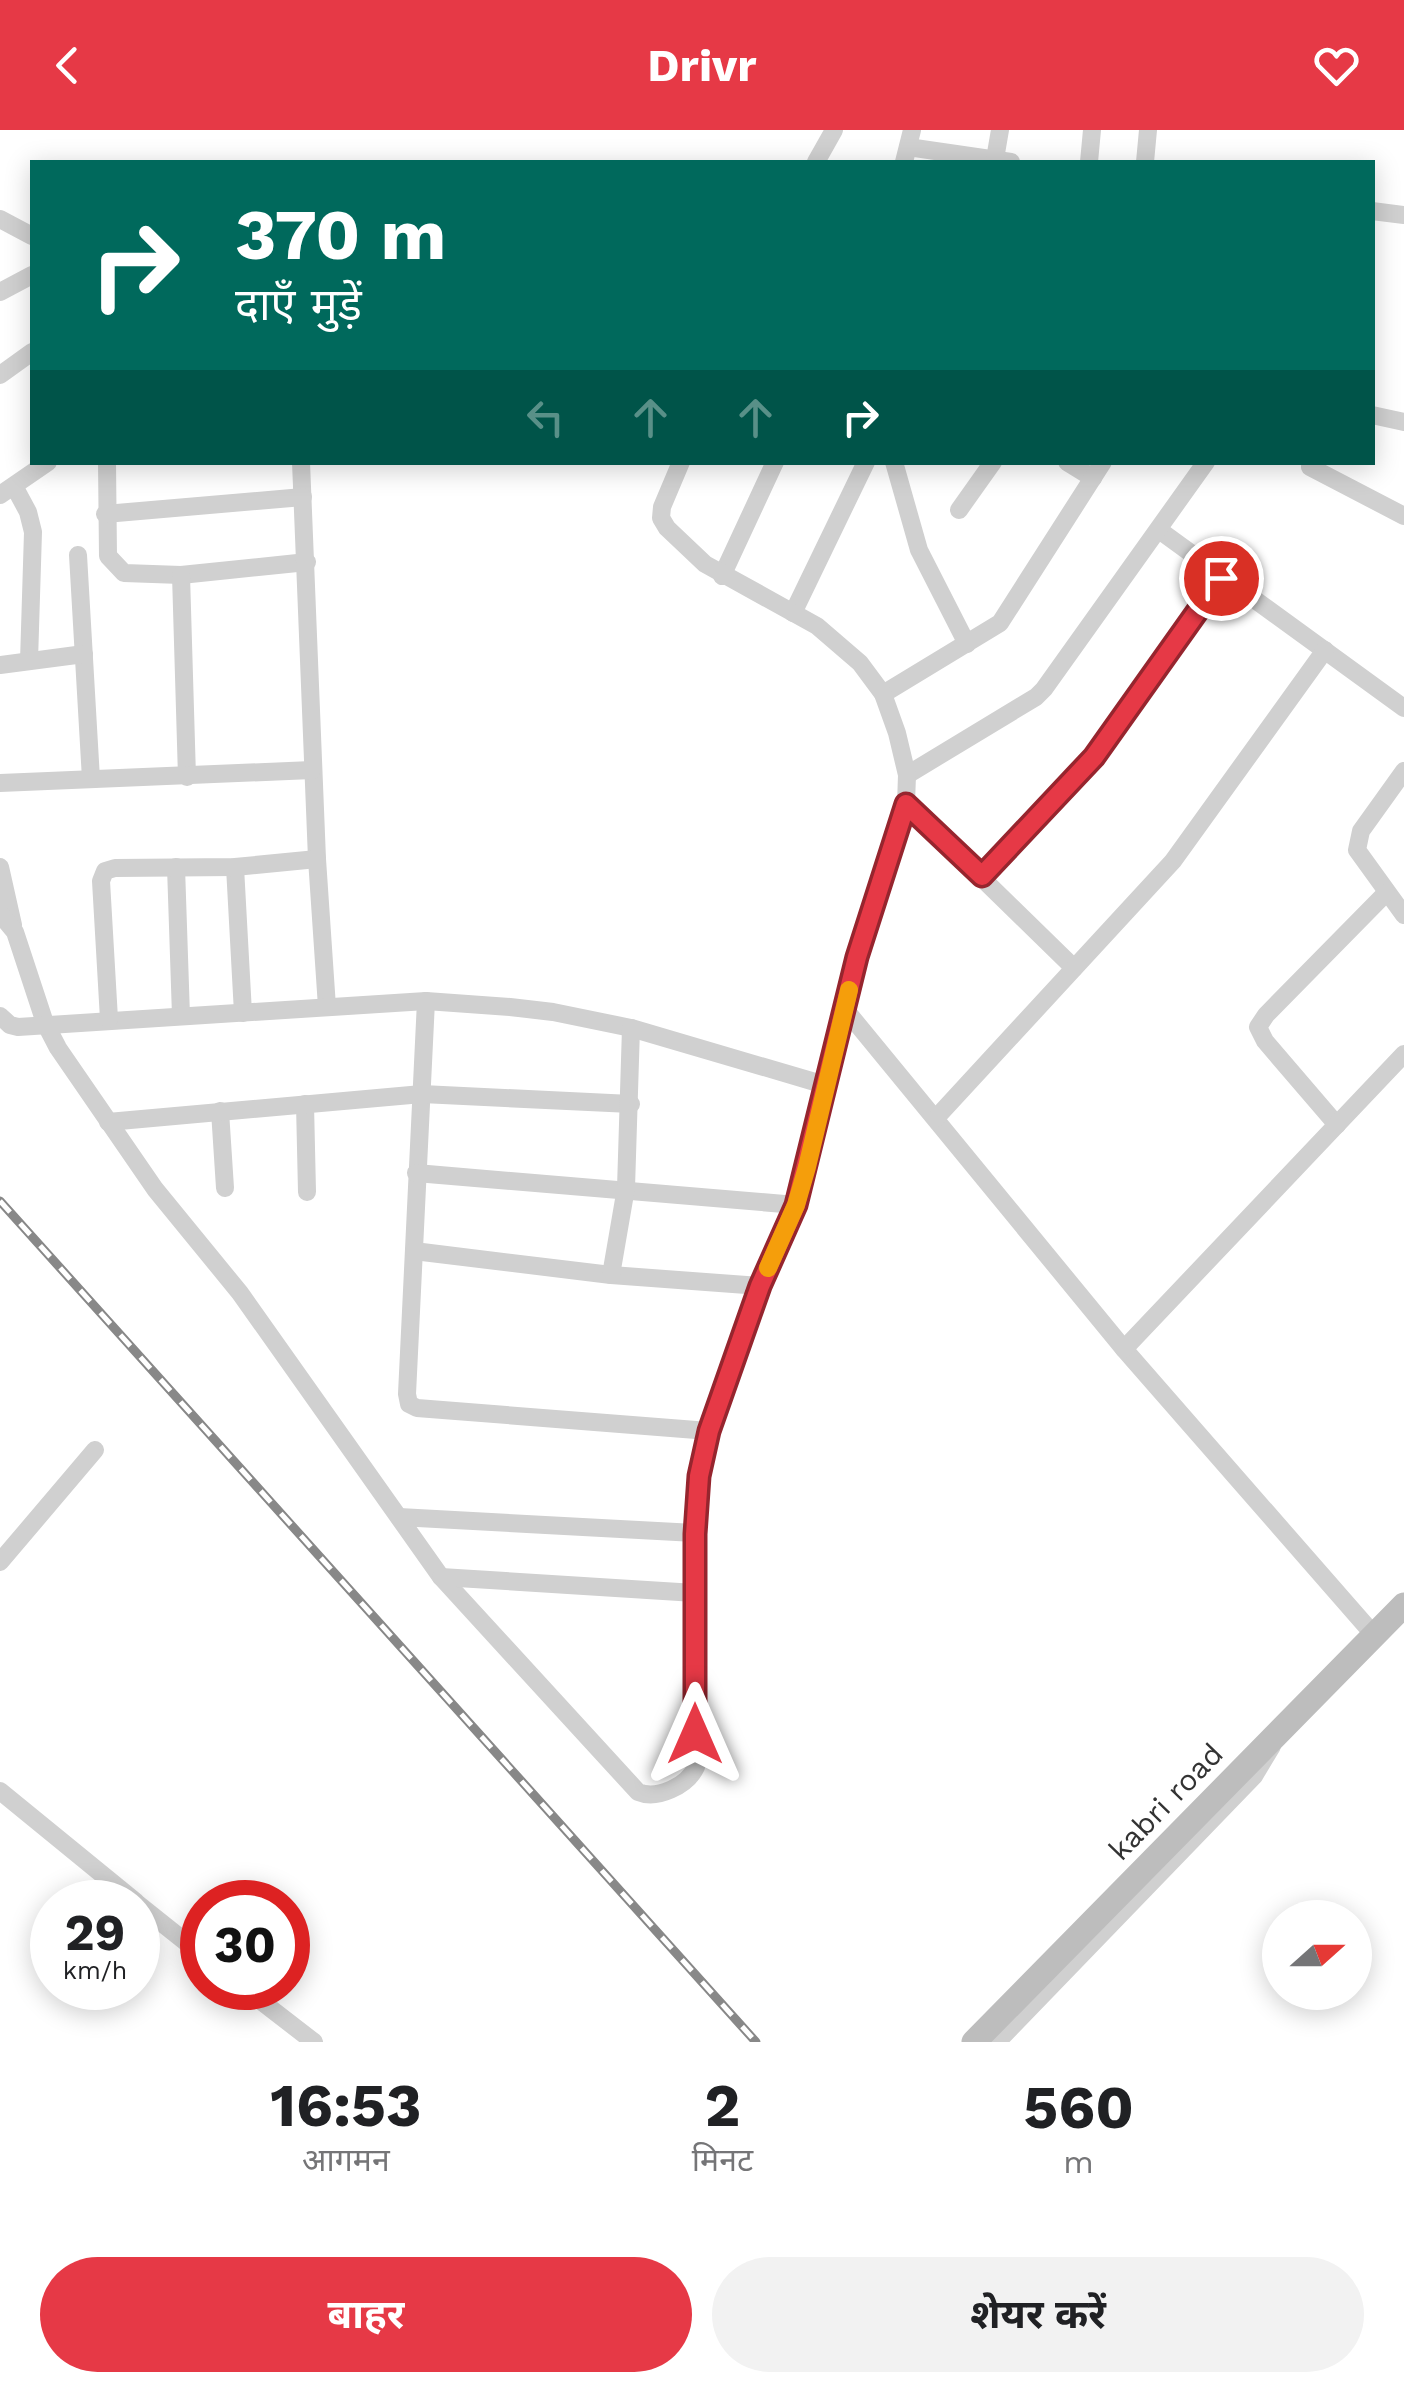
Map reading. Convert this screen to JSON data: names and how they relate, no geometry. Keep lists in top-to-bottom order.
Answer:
{
  "streets": {
    "street": ["kabri road"]
  },
  "north": "right",
  "page": {
    "header": "Drivr",
    "turn": ["370 m", "दाएँ मुड़ें"],
    "speed": "29 km/h",
    "limit": "30",
    "eta": [
      "16:53",
      "आगमन",
      "2",
      "मिनट",
      "560",
      "m"
    ],
    "buttons": ["बाहर", "शेयर करें"]
  }
}
